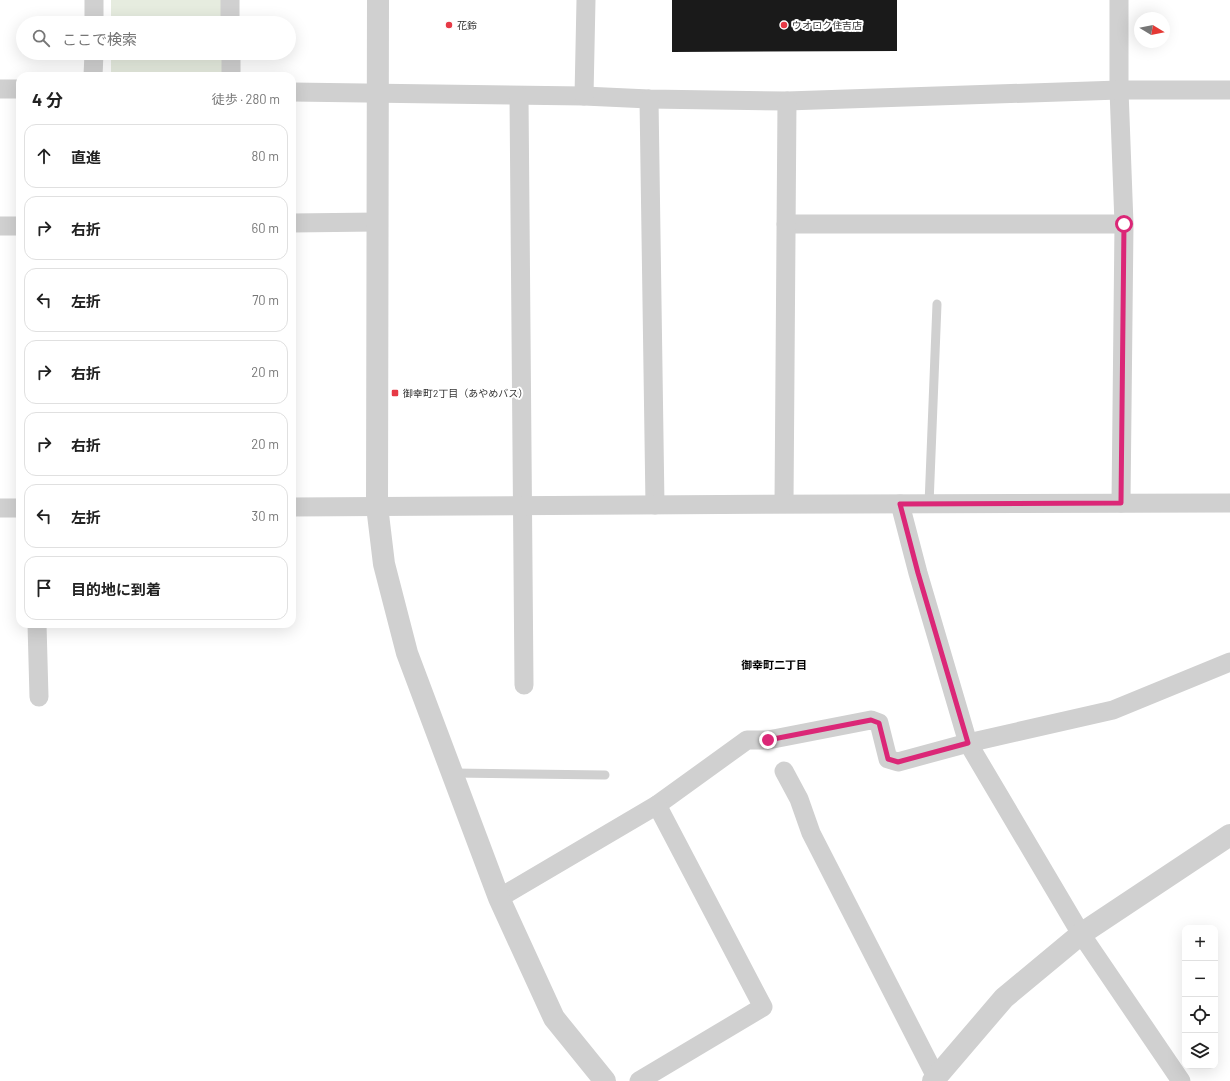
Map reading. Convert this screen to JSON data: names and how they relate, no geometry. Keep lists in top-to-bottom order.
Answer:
{
  "districts": ["御幸町二丁目"],
  "places": {
    "other": ["花鈴", "ウオロク住吉店"],
    "transit": ["御幸町2丁目（あやめバス）"]
  },
  "north": "right",
  "page": {
    "search": "ここで検索",
    "heading": ["4 分", "徒歩 · 280 m"],
    "list": [
      ["直進", "80 m"],
      ["右折", "60 m"],
      ["左折", "70 m"],
      ["右折", "20 m"],
      ["右折", "20 m"],
      ["左折", "30 m"],
      "目的地に到着"
    ],
    "map_buttons": ["+", "−"]
  }
}
